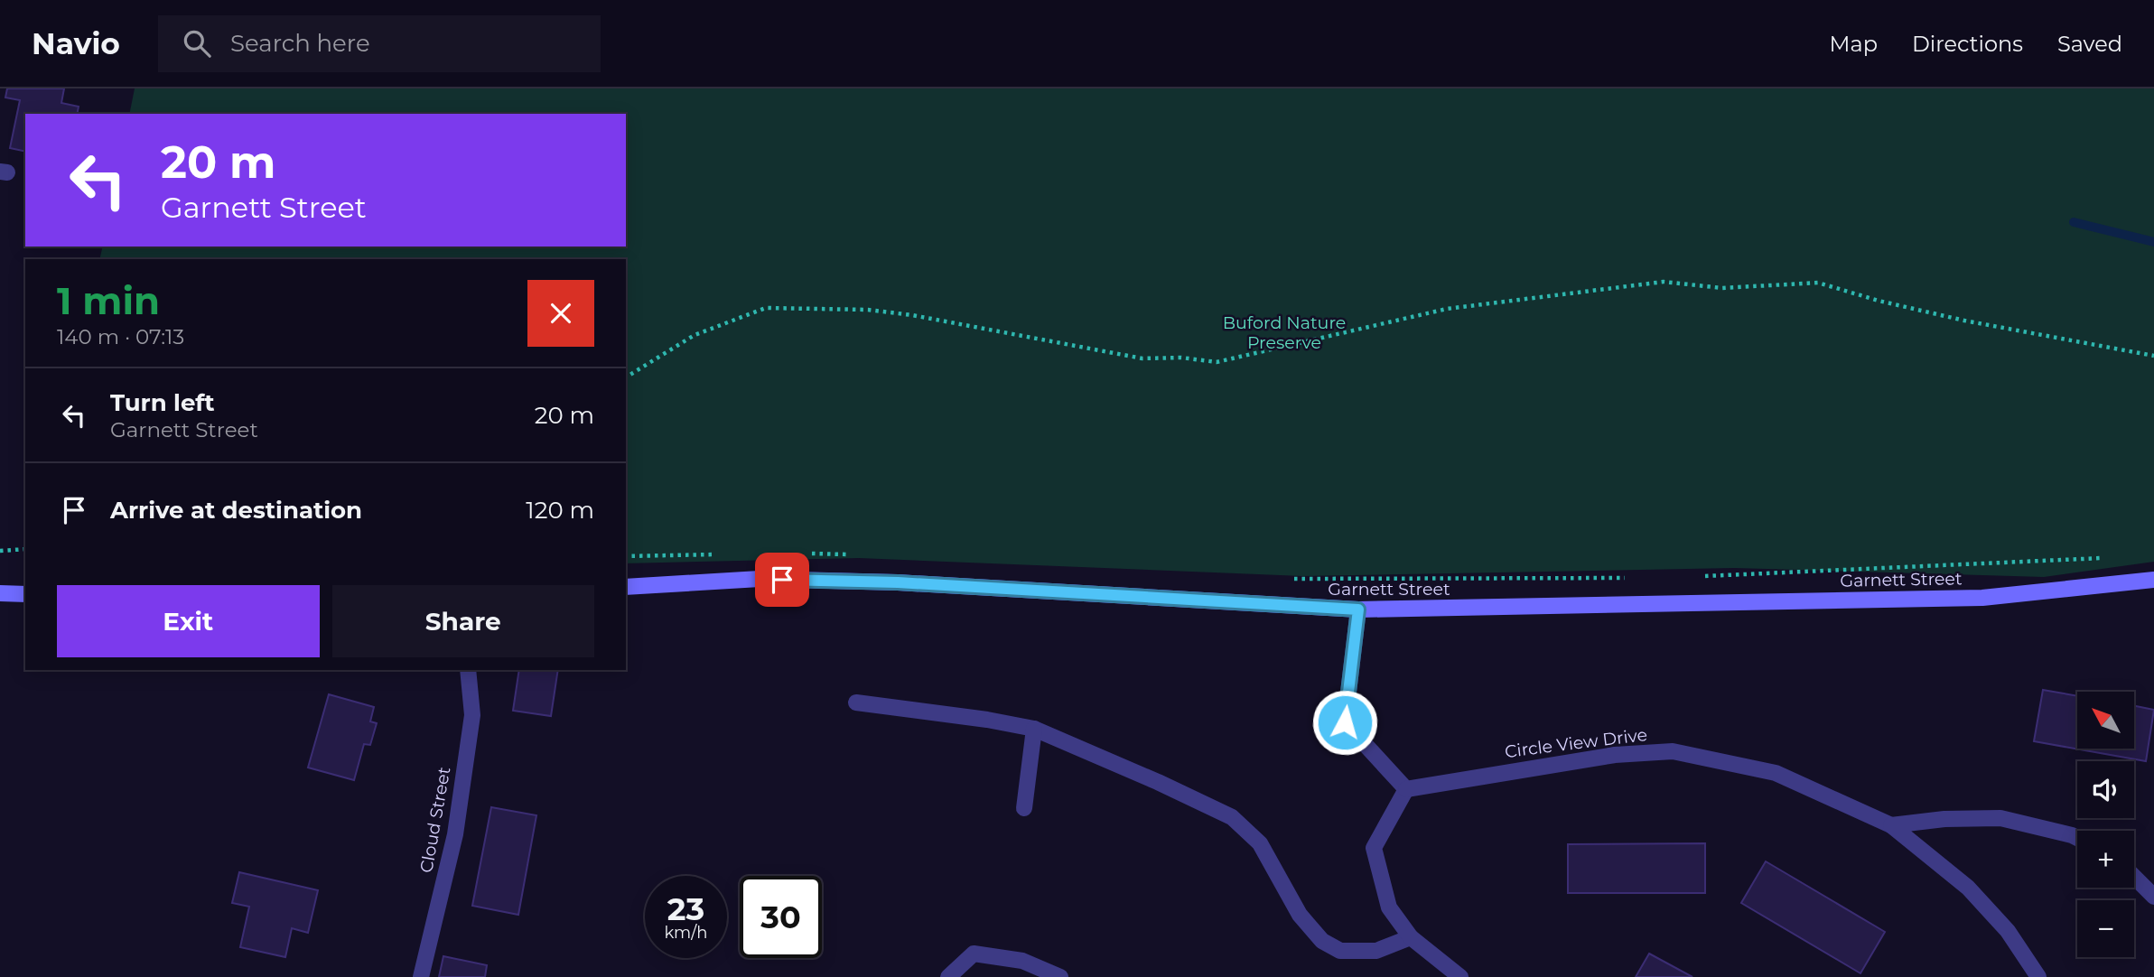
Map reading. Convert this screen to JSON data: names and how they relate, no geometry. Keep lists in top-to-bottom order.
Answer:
{
  "streets": {
    "street": ["Garnett Street", "Circle View Drive", "Cloud Street"]
  },
  "parks": ["Buford Nature Preserve"],
  "north": "top left",
  "page": {
    "header": "Navio",
    "search": "Search here",
    "nav": ["Map", "Directions", "Saved"],
    "turn": ["20 m", "Garnett Street"],
    "heading": ["1 min", "140 m · 07:13"],
    "list": [
      {
        "name": "Turn left",
        "note": "Garnett Street",
        "value": "20 m"
      },
      {
        "name": "Arrive at destination",
        "value": "120 m"
      }
    ],
    "buttons": ["Exit", "Share"],
    "map_buttons": ["+", "−"],
    "speed": "23 km/h",
    "limit": "30"
  }
}
